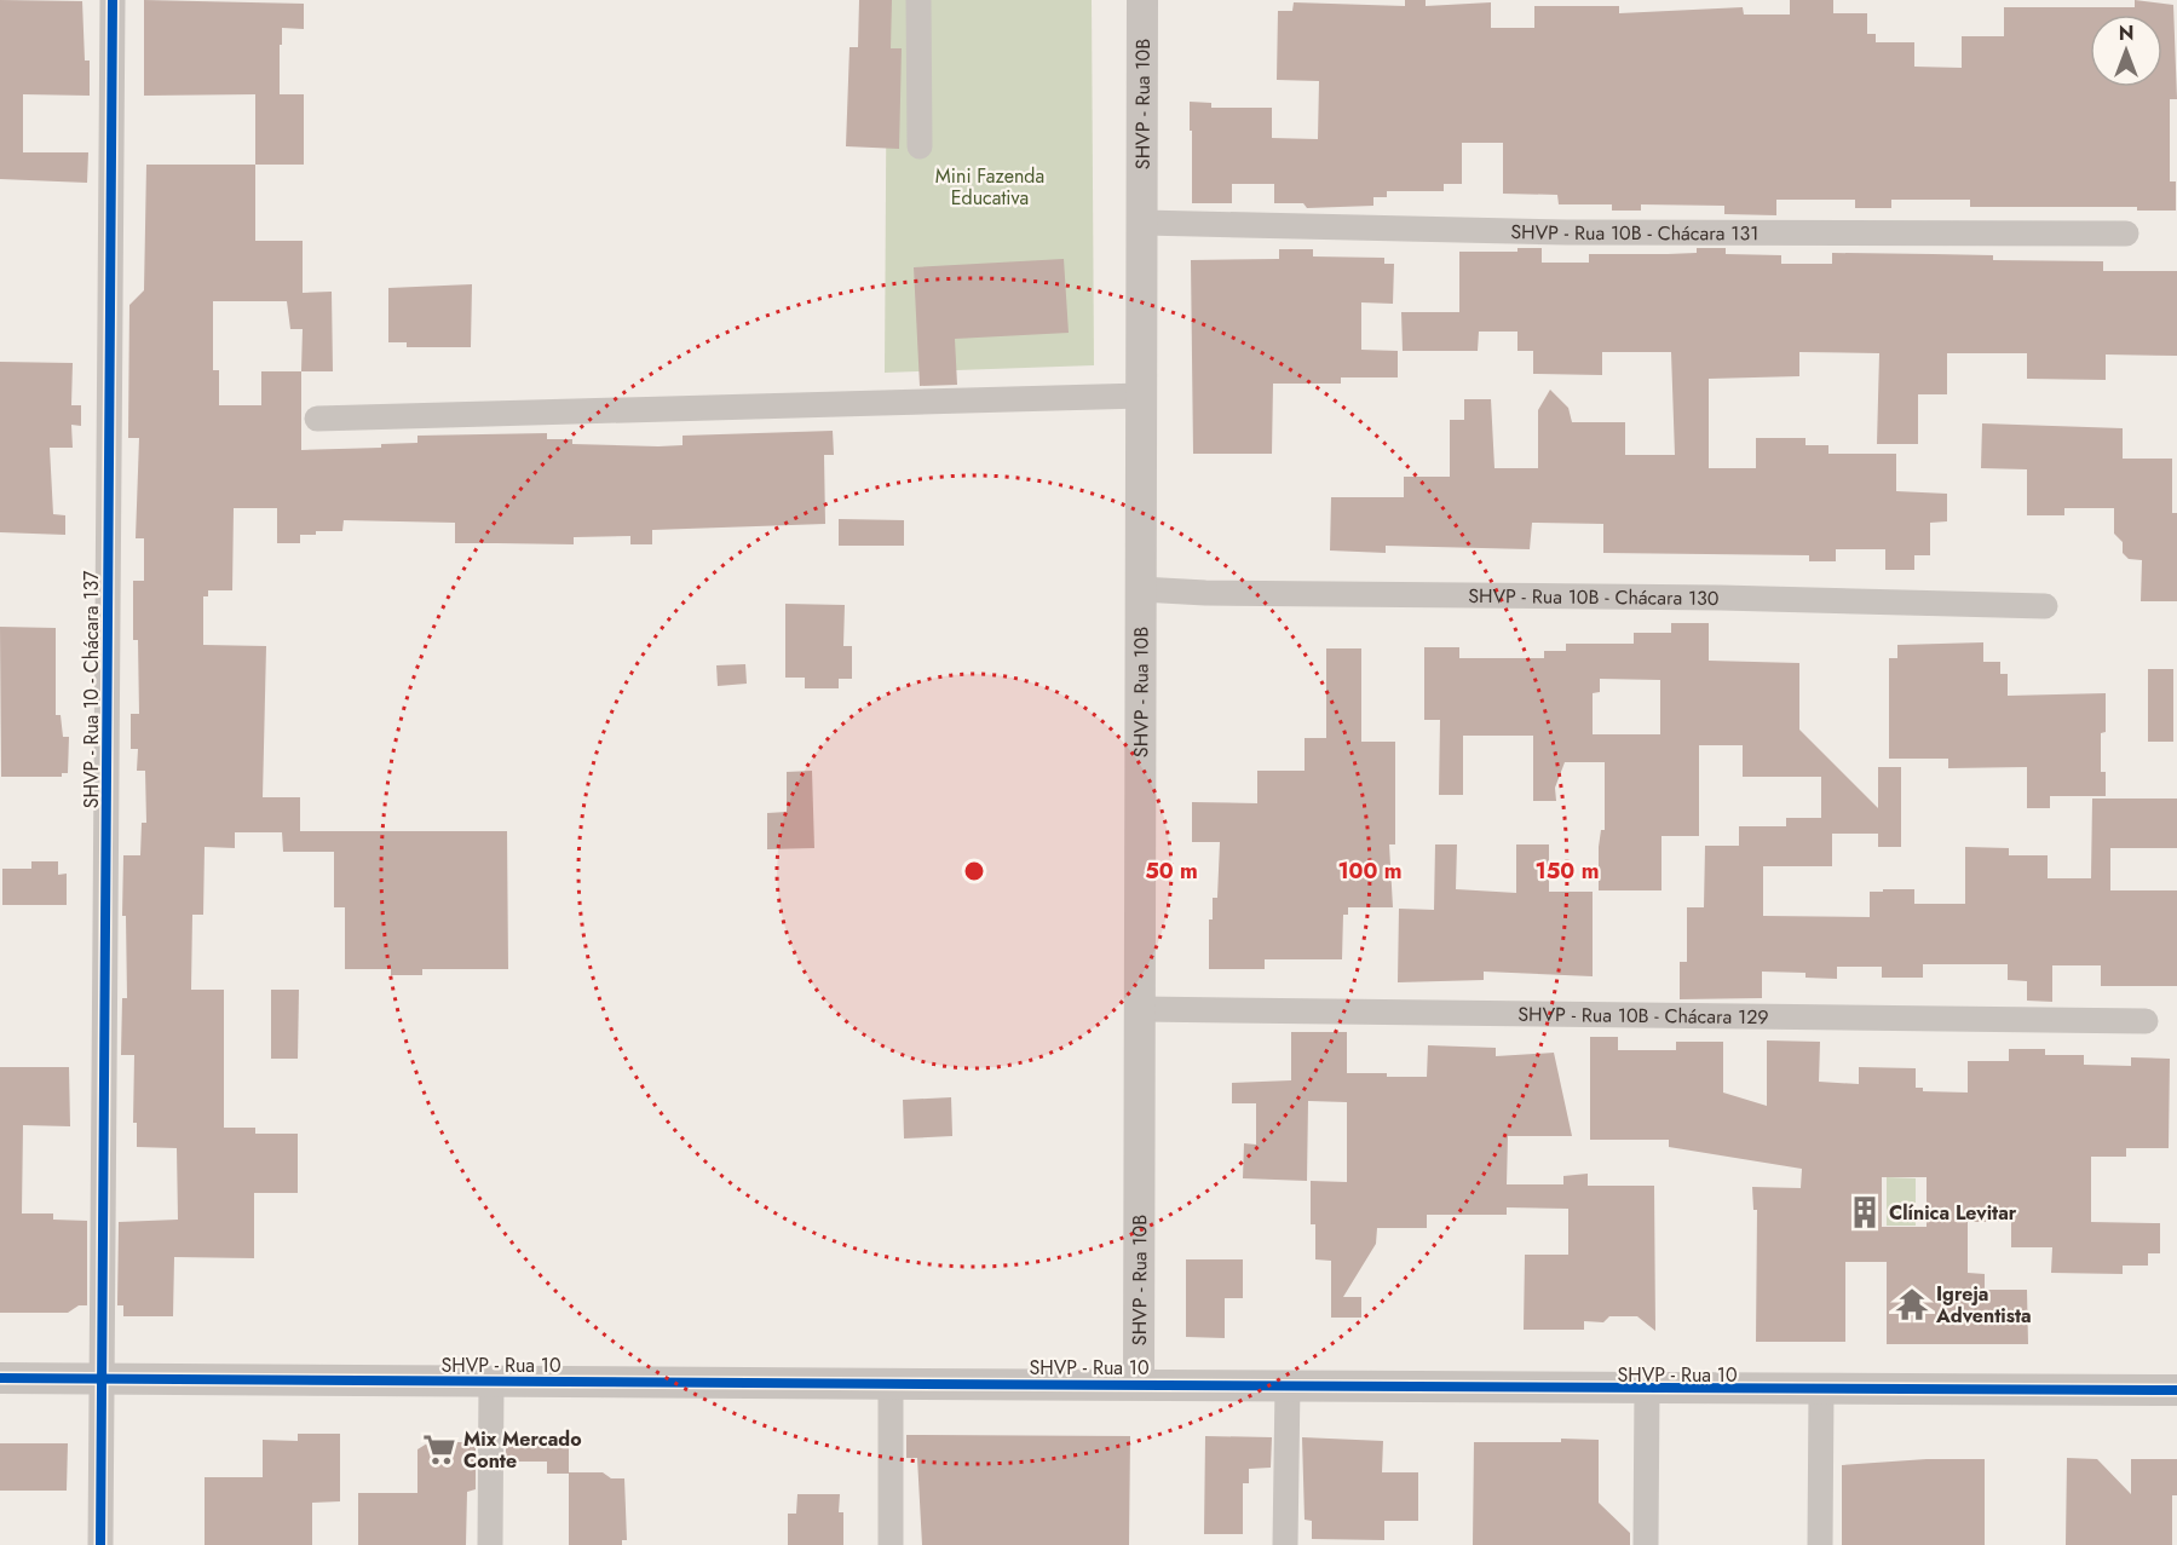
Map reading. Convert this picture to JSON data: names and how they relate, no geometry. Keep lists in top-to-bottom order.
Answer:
{
  "streets": {
    "street": [
      "SHVP - Rua 10B",
      "SHVP - Rua 10B - Chácara 131",
      "SHVP - Rua 10B - Chácara 130",
      "SHVP - Rua 10 - Chácara 137",
      "SHVP - Rua 10B - Chácara 129",
      "SHVP - Rua 10"
    ]
  },
  "crossings": [
    ["SHVP - Rua 10B", "SHVP - Rua 10B - Chácara 131"],
    ["SHVP - Rua 10B", "SHVP - Rua 10B - Chácara 130"],
    ["SHVP - Rua 10B", "SHVP - Rua 10B - Chácara 129"],
    ["SHVP - Rua 10B", "SHVP - Rua 10"],
    ["SHVP - Rua 10 - Chácara 137", "SHVP - Rua 10"]
  ],
  "parks": ["Mini Fazenda Educativa"],
  "places": {
    "building": ["Clínica Levitar"],
    "temple": ["Igreja Adventista"],
    "supermarket": ["Mix Mercado Conte"]
  },
  "north": "top",
  "rings": ["50 m", "100 m", "150 m"]
}
